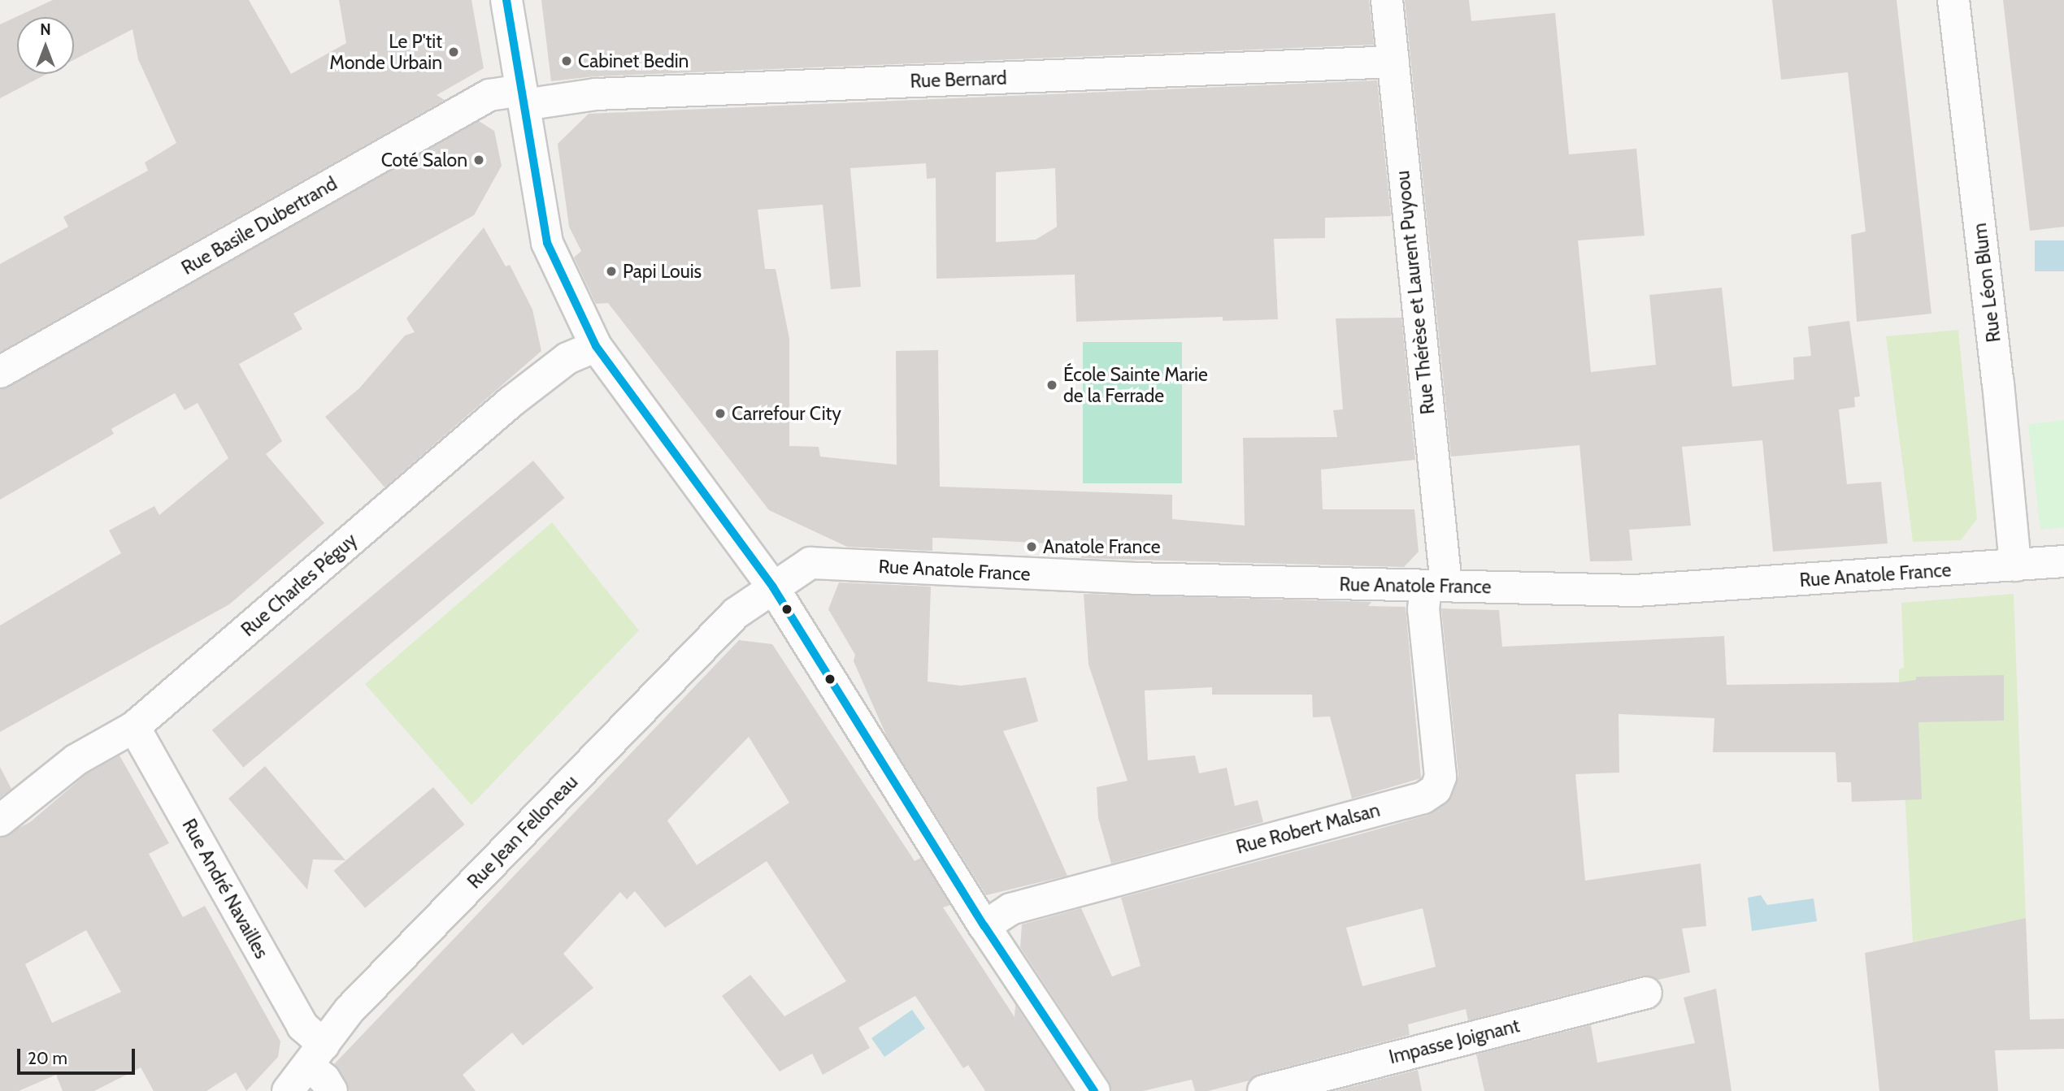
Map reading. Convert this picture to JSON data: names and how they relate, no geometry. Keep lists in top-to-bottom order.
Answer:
{
  "streets": {
    "street": [
      "Rue Bernard",
      "Rue Basile Dubertrand",
      "Rue Léon Blum",
      "Rue Thérèse et Laurent Puyoou",
      "Rue Anatole France",
      "Rue Charles Péguy",
      "Rue Robert Malsan",
      "Rue Jean Felloneau",
      "Rue André Navailles",
      "Impasse Joignant"
    ]
  },
  "crossings": [
    ["Rue Bernard", "Rue Basile Dubertrand"],
    ["Rue Bernard", "Rue Thérèse et Laurent Puyoou"],
    ["Rue Léon Blum", "Rue Anatole France"],
    ["Rue Thérèse et Laurent Puyoou", "Rue Anatole France"],
    ["Rue Thérèse et Laurent Puyoou", "Rue Robert Malsan"],
    ["Rue Anatole France", "Rue Robert Malsan"],
    ["Rue Anatole France", "Rue Jean Felloneau"],
    ["Rue Charles Péguy", "Rue André Navailles"],
    ["Rue Jean Felloneau", "Rue André Navailles"]
  ],
  "places": [
    "Le P'tit Monde Urbain",
    "Cabinet Bedin",
    "Coté Salon",
    "Papi Louis",
    "École Sainte Marie de la Ferrade",
    "Carrefour City",
    "Anatole France"
  ],
  "scale_bar": "20 m",
  "north": "top"
}
